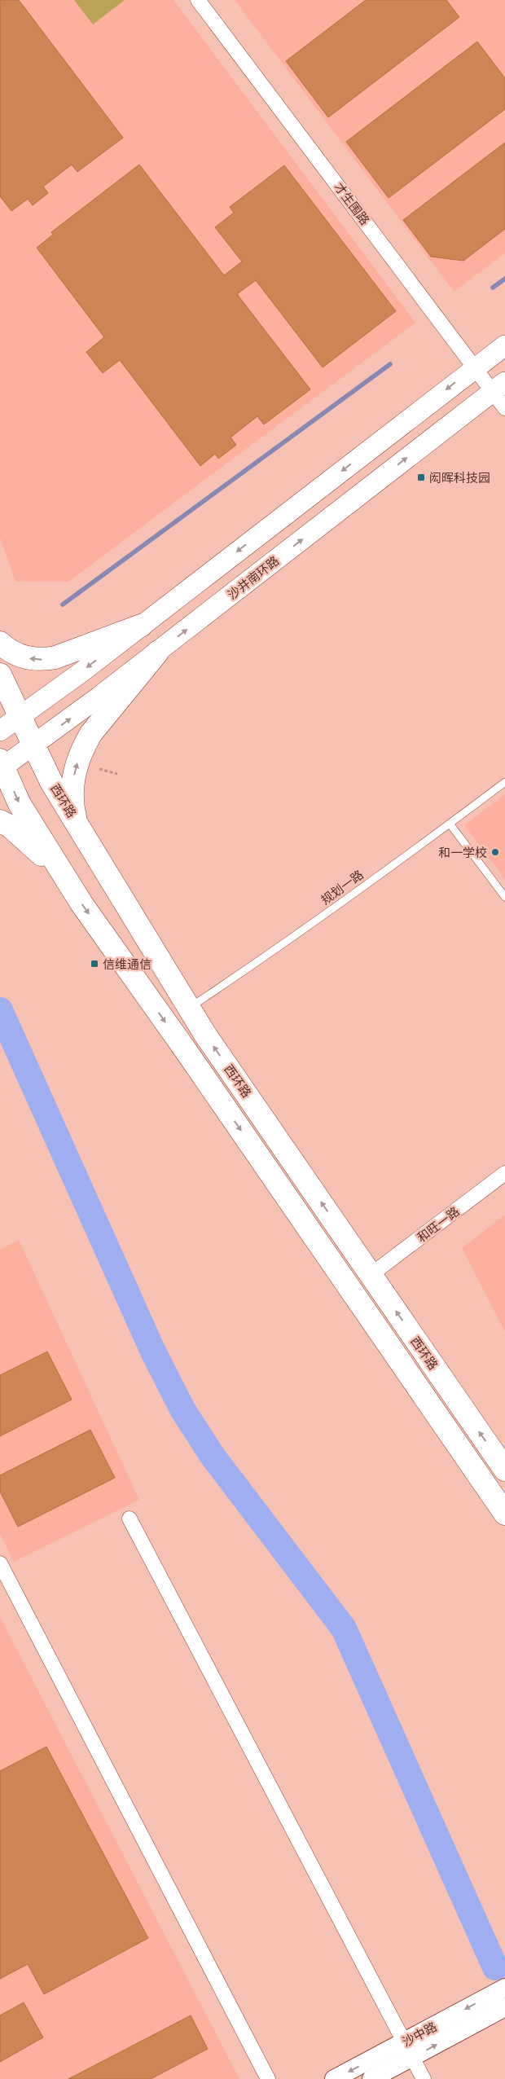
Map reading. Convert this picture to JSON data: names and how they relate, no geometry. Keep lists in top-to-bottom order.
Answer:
{
  "streets": {
    "main road": ["沙井南环路", "西环路"],
    "street": ["才生围路", "和旺一路", "沙中路"],
    "lane": ["规划一路"]
  },
  "crossings": [
    ["才生围路", "沙井南环路"],
    ["沙井南环路", "西环路"],
    ["西环路", "规划一路"],
    ["西环路", "和旺一路"]
  ],
  "places": {
    "transit": ["闳晖科技园", "信维通信"],
    "other": ["和一学校"]
  }
}
